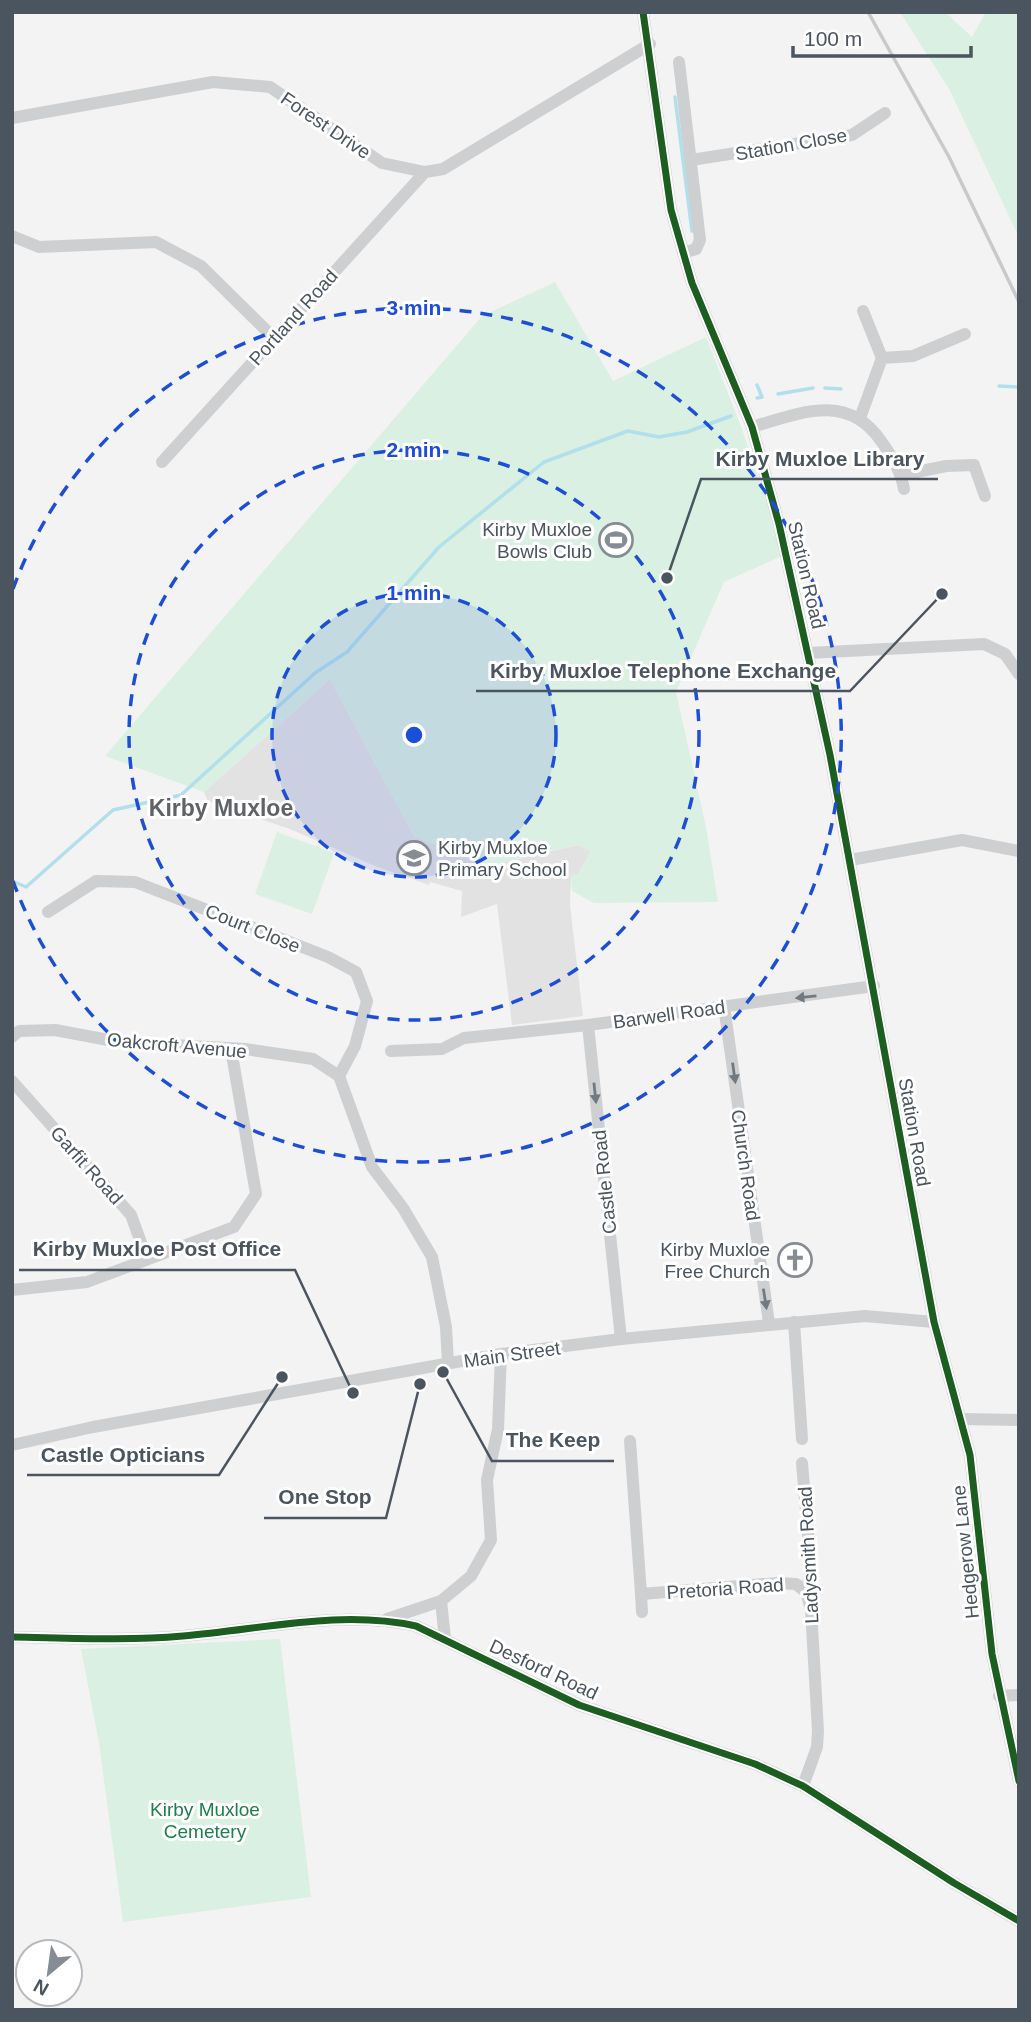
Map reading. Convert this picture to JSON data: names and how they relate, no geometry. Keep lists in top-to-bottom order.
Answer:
{
  "streets": {
    "street": [
      "Forest Drive",
      "Station Close",
      "Portland Road",
      "Station Road",
      "Court Close",
      "Barwell Road",
      "Oakcroft Avenue",
      "Garfit Road",
      "Church Road",
      "Castle Road",
      "Main Street",
      "Hedgerow Lane",
      "Ladysmith Road",
      "Pretoria Road",
      "Desford Road"
    ]
  },
  "crossings": [
    ["Forest Drive", "Portland Road"],
    ["Station Road", "Barwell Road"],
    ["Station Road", "Main Street"],
    ["Station Road", "Hedgerow Lane"],
    ["Court Close", "Oakcroft Avenue"],
    ["Barwell Road", "Church Road"],
    ["Barwell Road", "Castle Road"],
    ["Church Road", "Main Street"],
    ["Castle Road", "Main Street"],
    ["Main Street", "Hedgerow Lane"],
    ["Ladysmith Road", "Pretoria Road"],
    ["Ladysmith Road", "Desford Road"]
  ],
  "one_way": ["Church Road", "Castle Road"],
  "districts": ["Kirby Muxloe"],
  "parks": ["Kirby Muxloe Cemetery"],
  "places": {
    "sports": ["Kirby Muxloe Bowls Club"],
    "other": [
      "Kirby Muxloe Library",
      "Kirby Muxloe Telephone Exchange",
      "The Keep",
      "Castle Opticians",
      "One Stop",
      "Kirby Muxloe Post Office"
    ],
    "school or university": ["Kirby Muxloe Primary School"],
    "church": ["Kirby Muxloe Free Church"]
  },
  "scale_bar": "100 m",
  "north": "bottom left",
  "rings": ["3 min", "2 min", "1 min"]
}
